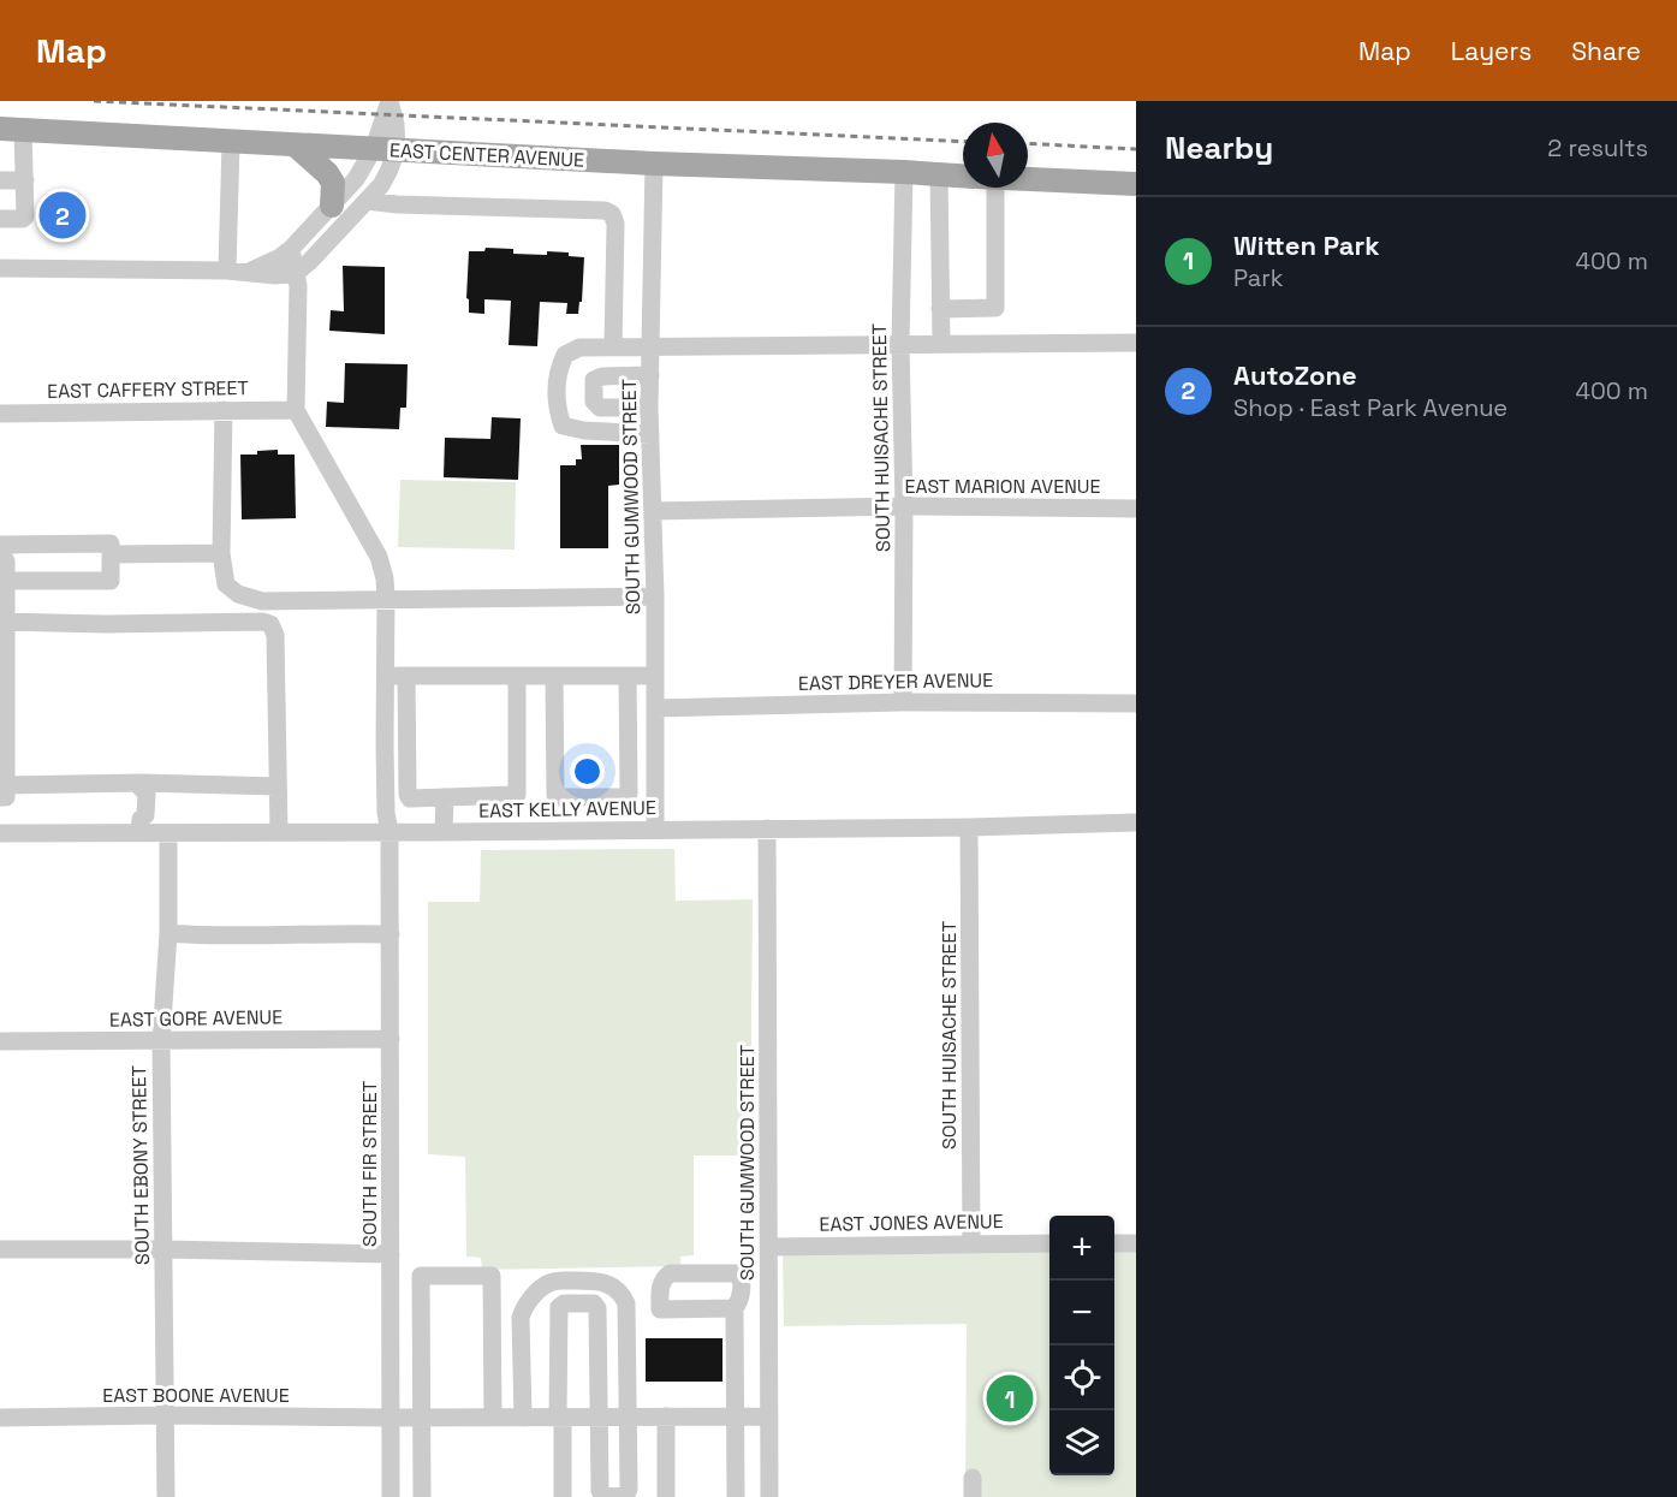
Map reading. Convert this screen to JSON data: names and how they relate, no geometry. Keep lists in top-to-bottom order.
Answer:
{
  "streets": {
    "main road": ["EAST CENTER AVENUE"],
    "street": [
      "EAST CAFFERY STREET",
      "SOUTH HUISACHE STREET",
      "EAST MARION AVENUE",
      "SOUTH GUMWOOD STREET",
      "EAST DREYER AVENUE",
      "EAST KELLY AVENUE",
      "EAST GORE AVENUE",
      "SOUTH FIR STREET",
      "SOUTH EBONY STREET",
      "EAST JONES AVENUE",
      "EAST BOONE AVENUE"
    ]
  },
  "crossings": [
    ["EAST CENTER AVENUE", "SOUTH HUISACHE STREET"],
    ["EAST CENTER AVENUE", "SOUTH GUMWOOD STREET"],
    ["EAST CAFFERY STREET", "SOUTH FIR STREET"],
    ["SOUTH HUISACHE STREET", "EAST MARION AVENUE"],
    ["SOUTH HUISACHE STREET", "EAST DREYER AVENUE"],
    ["SOUTH HUISACHE STREET", "EAST KELLY AVENUE"],
    ["SOUTH HUISACHE STREET", "EAST JONES AVENUE"],
    ["EAST MARION AVENUE", "SOUTH GUMWOOD STREET"],
    ["SOUTH GUMWOOD STREET", "EAST DREYER AVENUE"],
    ["SOUTH GUMWOOD STREET", "EAST KELLY AVENUE"],
    ["SOUTH GUMWOOD STREET", "EAST JONES AVENUE"],
    ["SOUTH GUMWOOD STREET", "EAST BOONE AVENUE"],
    ["EAST KELLY AVENUE", "SOUTH FIR STREET"],
    ["EAST KELLY AVENUE", "SOUTH EBONY STREET"],
    ["EAST GORE AVENUE", "SOUTH FIR STREET"],
    ["EAST GORE AVENUE", "SOUTH EBONY STREET"],
    ["SOUTH FIR STREET", "EAST BOONE AVENUE"],
    ["SOUTH EBONY STREET", "EAST BOONE AVENUE"]
  ],
  "north": "top",
  "page": {
    "header": "Map",
    "nav": ["Map", "Layers", "Share"],
    "heading": ["Nearby", "2 results"],
    "pins": ["2", "1"],
    "list": [
      {
        "mark": "1",
        "name": "Witten Park",
        "note": "Park",
        "value": "400 m"
      },
      {
        "mark": "2",
        "name": "AutoZone",
        "note": "Shop · East Park Avenue",
        "value": "400 m"
      }
    ],
    "map_buttons": ["+", "−"]
  }
}
